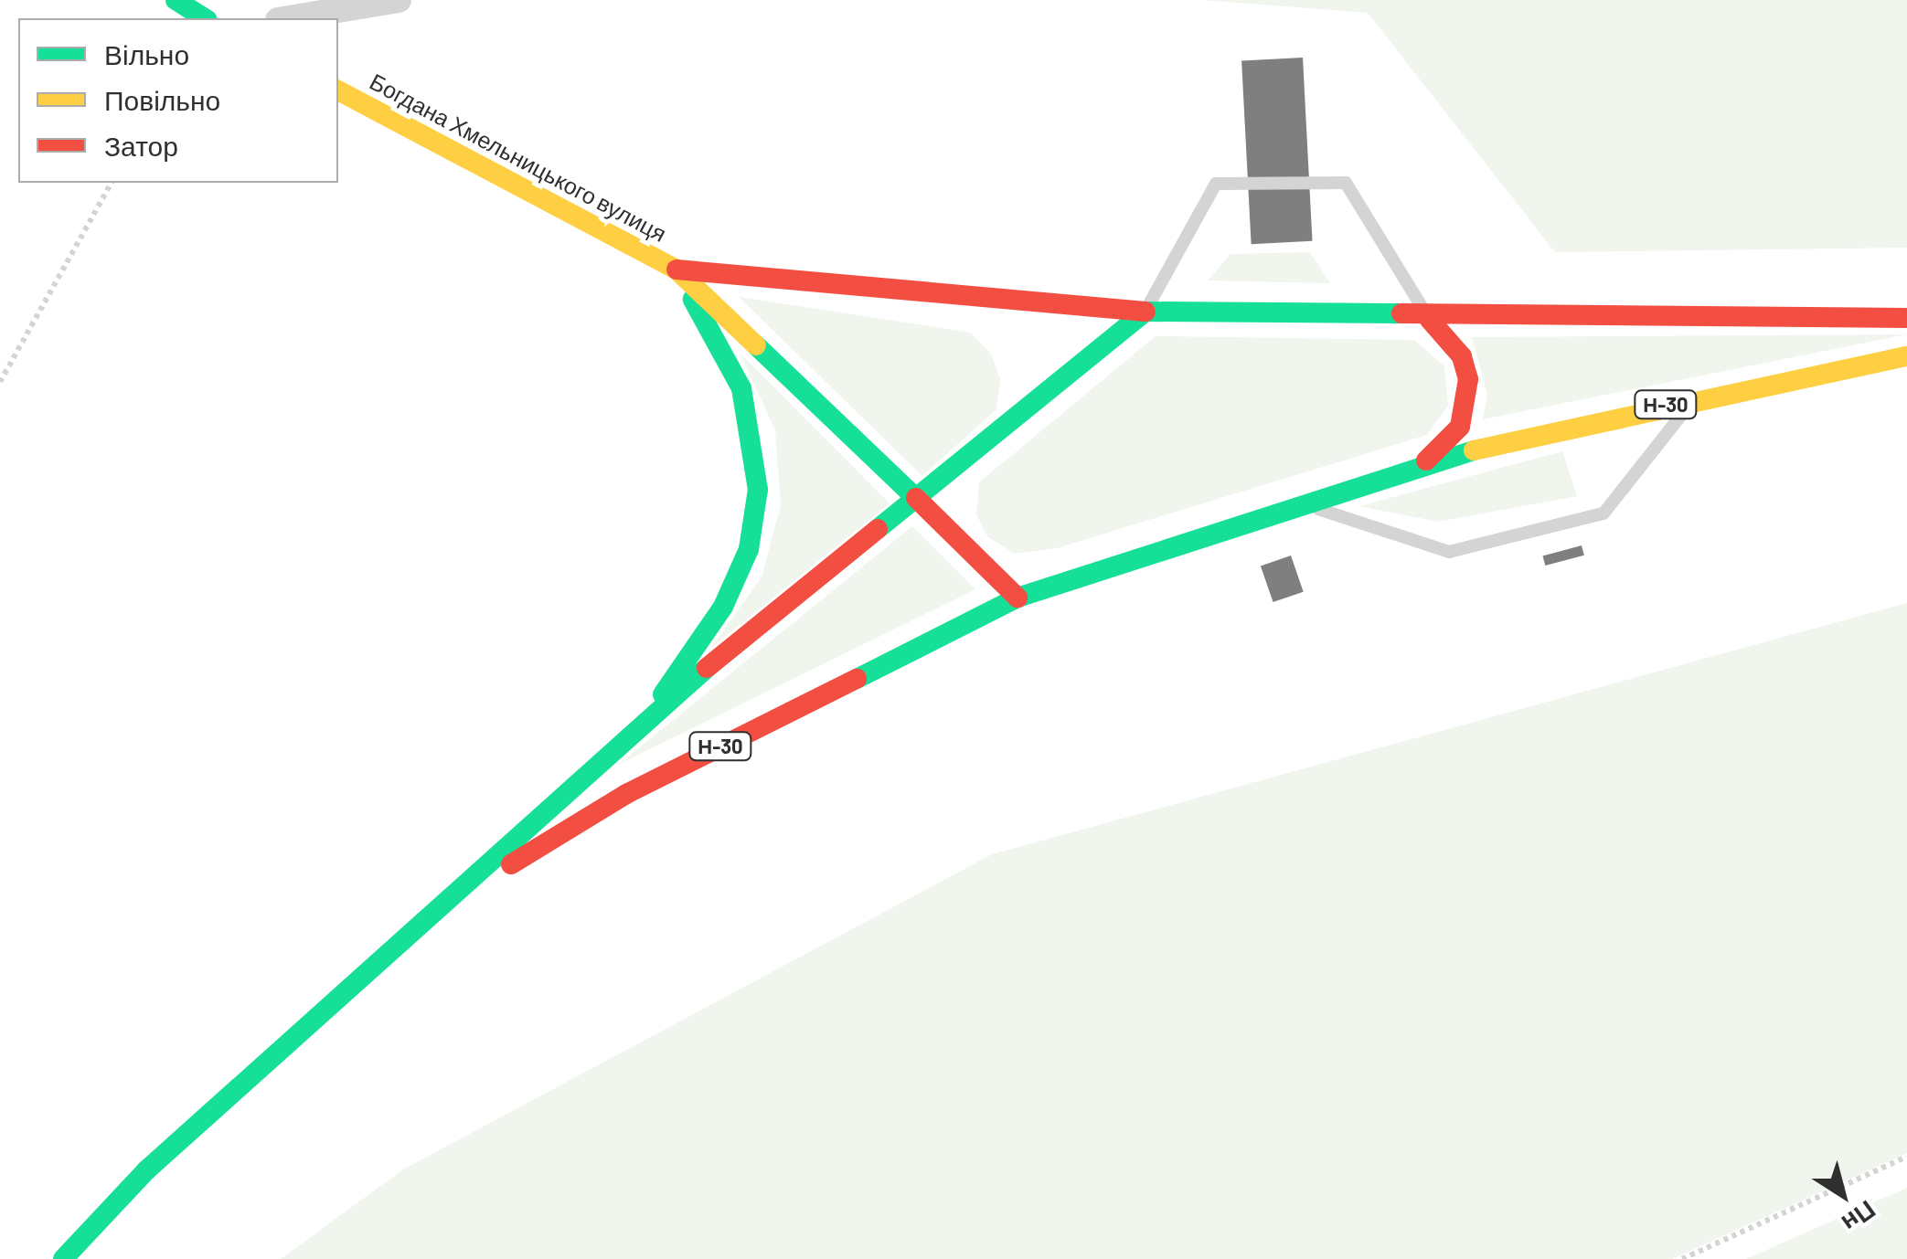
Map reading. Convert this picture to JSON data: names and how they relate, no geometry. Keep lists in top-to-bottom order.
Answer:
{
  "streets": {
    "main road": ["Богдана Хмельницького вулиця", "Н-30"]
  },
  "legend": ["Вільно", "Повільно", "Затор"],
  "north": "bottom right"
}
